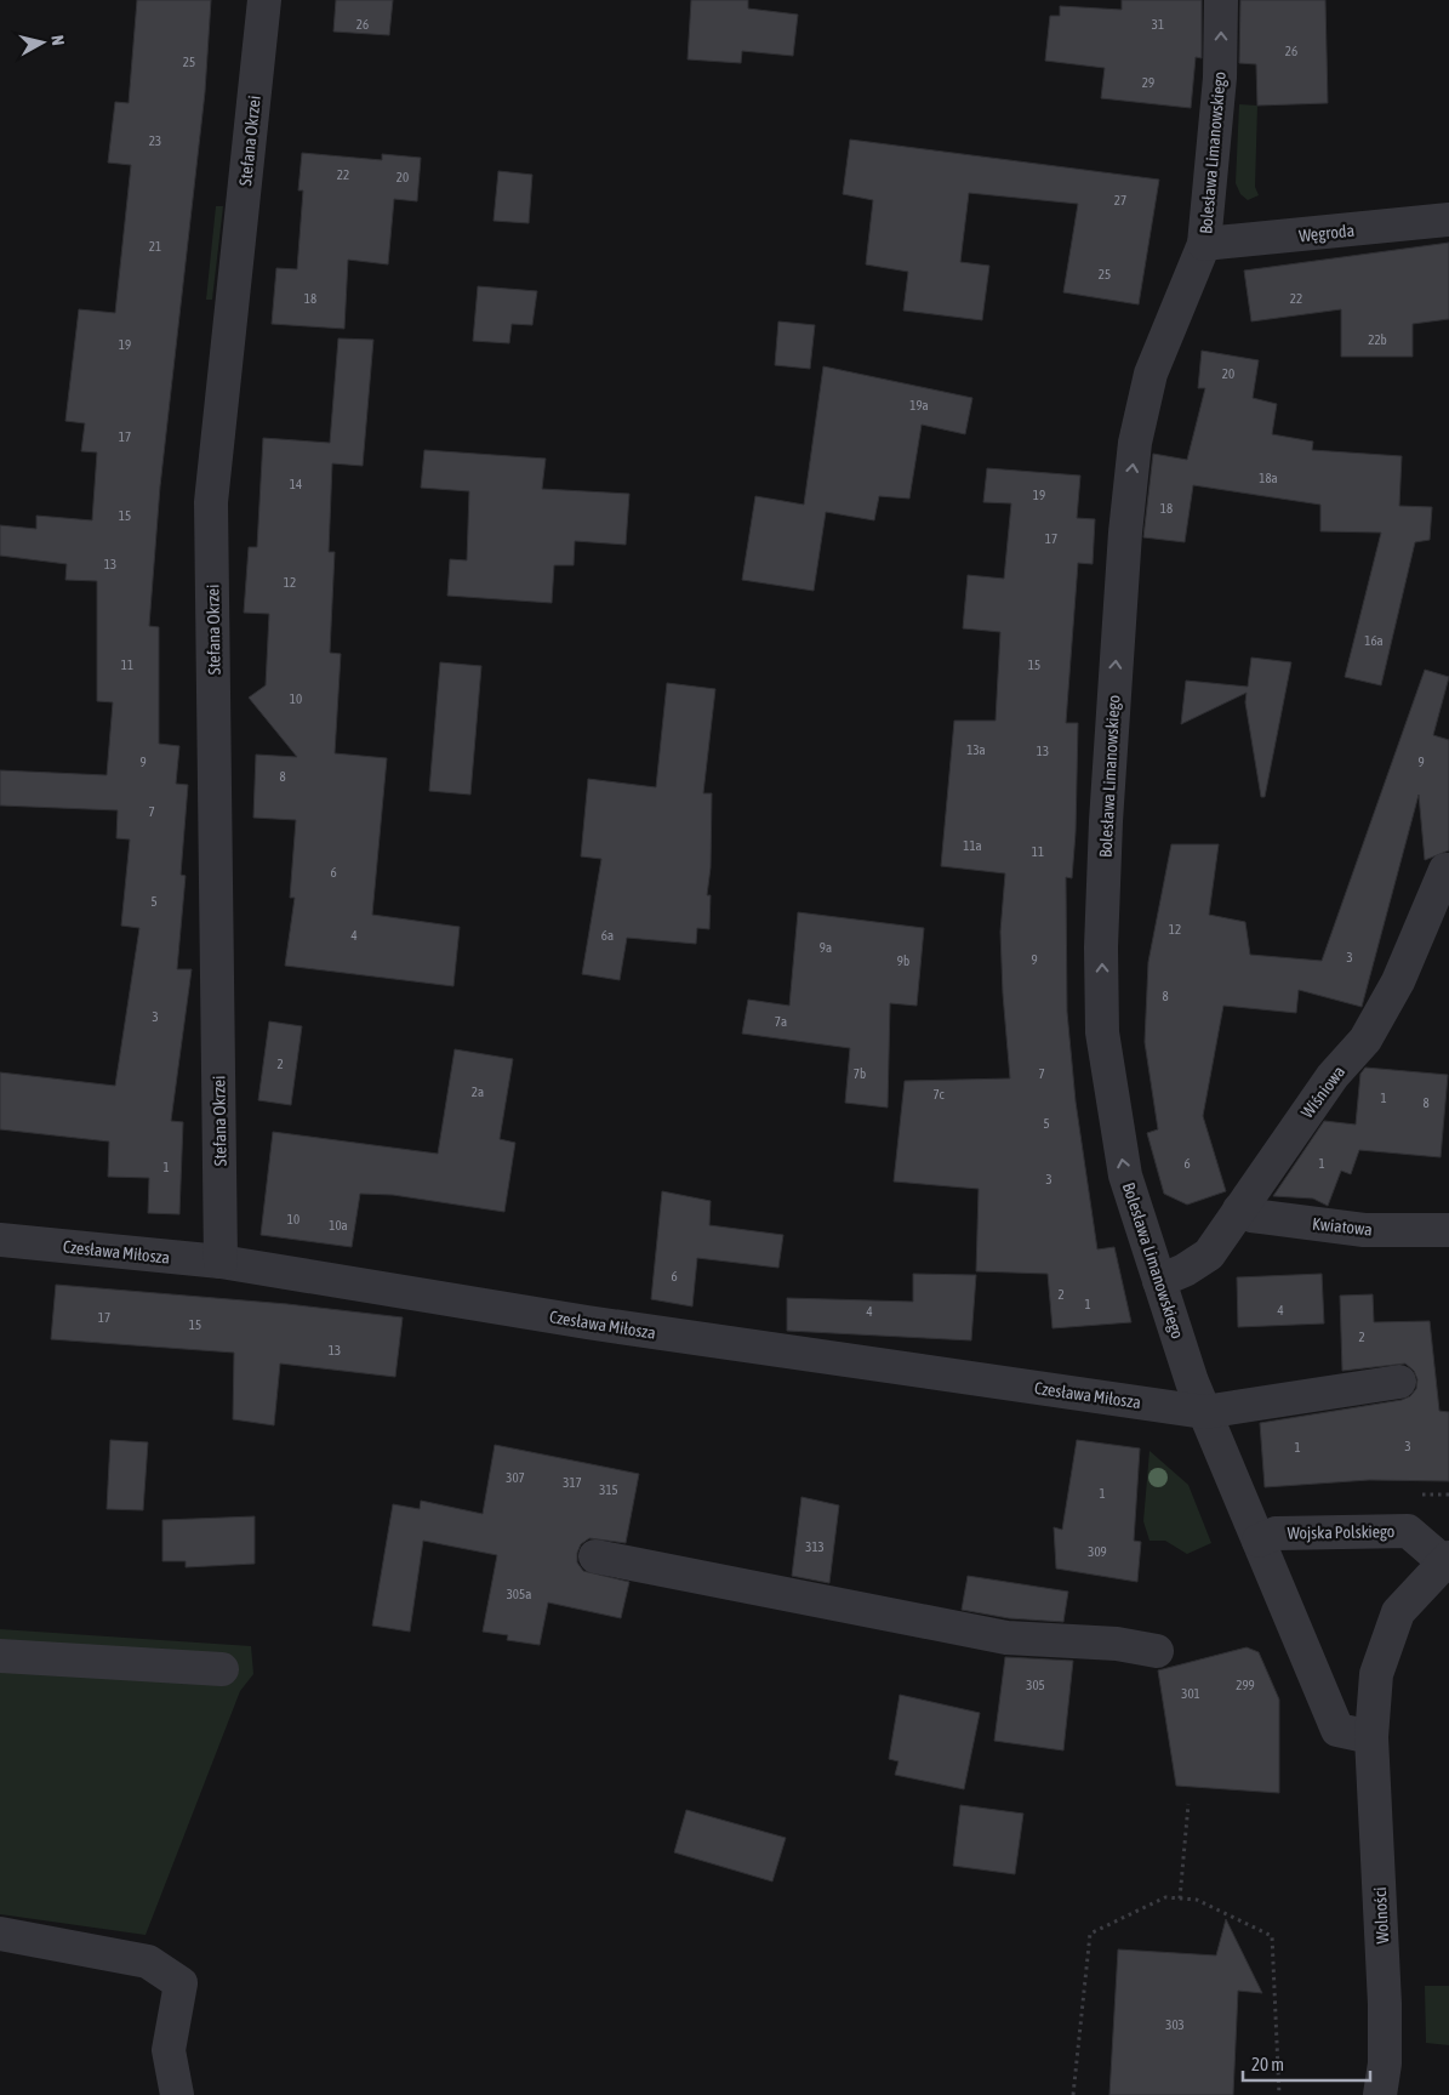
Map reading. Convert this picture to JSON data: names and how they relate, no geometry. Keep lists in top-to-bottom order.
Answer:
{
  "streets": {
    "street": [
      "Stefana Okrzei",
      "Bolesława Limanowskiego",
      "Węgroda",
      "Wiśniowa",
      "Kwiatowa",
      "Czesława Miłosza",
      "Wojska Polskiego",
      "Wolności"
    ]
  },
  "crossings": [
    ["Stefana Okrzei", "Czesława Miłosza"],
    ["Bolesława Limanowskiego", "Węgroda"],
    ["Bolesława Limanowskiego", "Wiśniowa"],
    ["Bolesława Limanowskiego", "Czesława Miłosza"],
    ["Bolesława Limanowskiego", "Wojska Polskiego"],
    ["Wiśniowa", "Kwiatowa"],
    ["Wojska Polskiego", "Wolności"]
  ],
  "one_way": ["Bolesława Limanowskiego"],
  "house_numbers": [
    "26",
    "31",
    "26",
    "25",
    "29",
    "23",
    "22",
    "20",
    "27",
    "21",
    "25",
    "18",
    "22",
    "22b",
    "19",
    "20",
    "19a",
    "17",
    "18a",
    "14",
    "19",
    "18",
    "15",
    "17",
    "13",
    "12",
    "16a",
    "11",
    "15",
    "10",
    "13a",
    "13",
    "9",
    "9",
    "8",
    "7",
    "11a",
    "11",
    "6",
    "5",
    "12",
    "4",
    "6a",
    "9a",
    "3",
    "9",
    "9b",
    "8",
    "3",
    "7a",
    "2",
    "7b",
    "7",
    "2a",
    "7c",
    "1",
    "8",
    "5",
    "6",
    "1",
    "1",
    "3",
    "10",
    "10a",
    "6",
    "2",
    "1",
    "4",
    "4",
    "17",
    "15",
    "2",
    "13",
    "3",
    "1",
    "307",
    "317",
    "315",
    "1",
    "313",
    "309",
    "305a",
    "305",
    "299",
    "301",
    "303"
  ],
  "scale_bar": "20 m",
  "north": "right"
}
